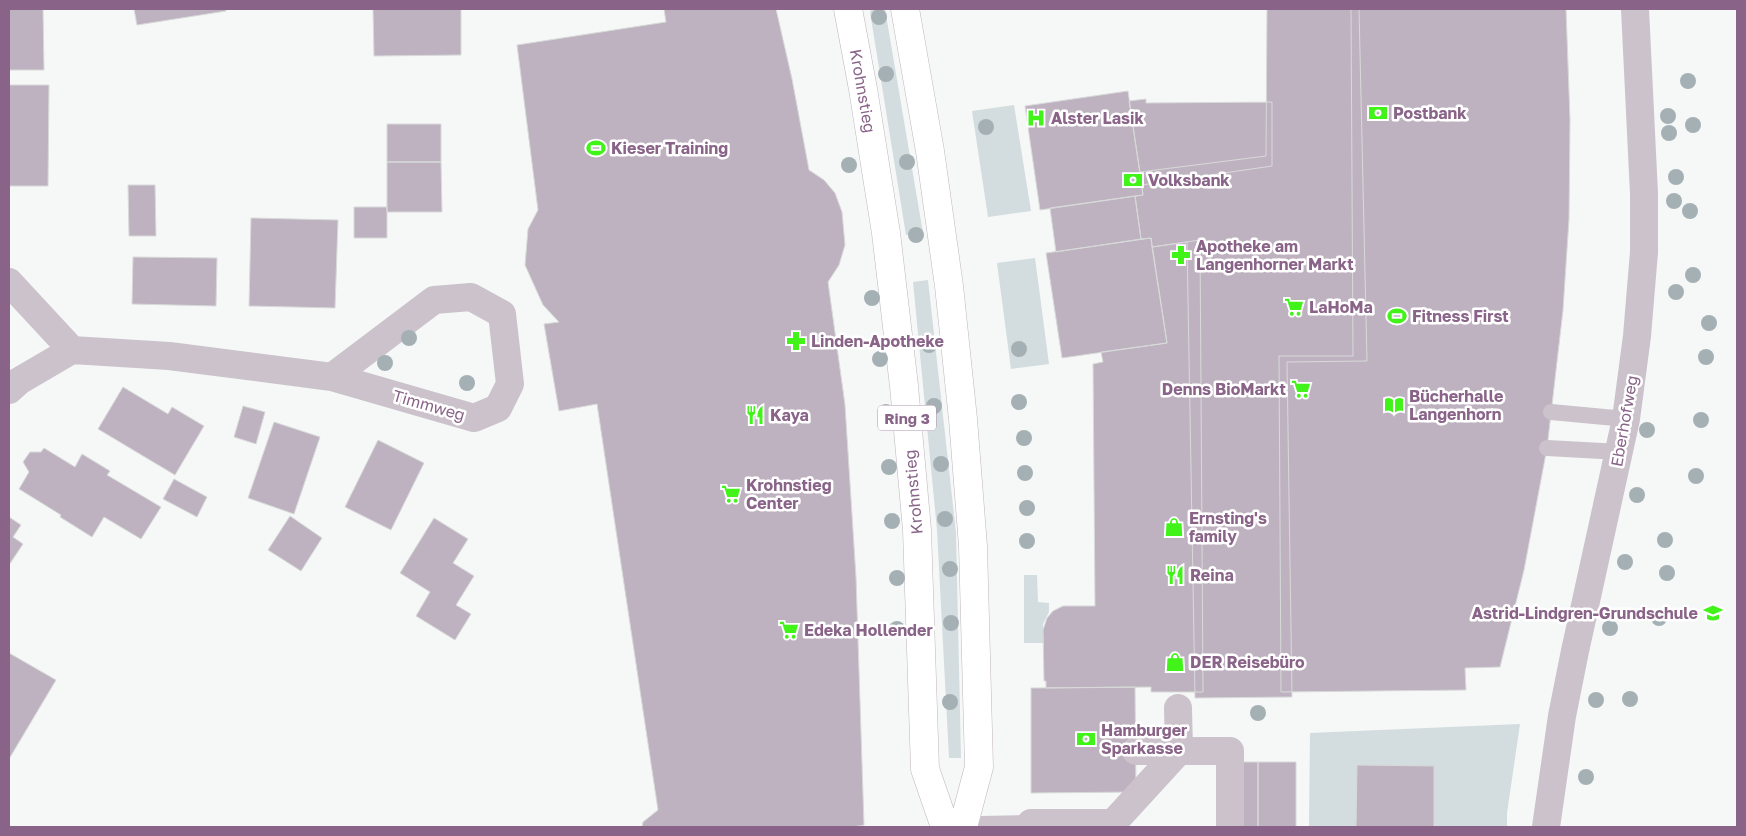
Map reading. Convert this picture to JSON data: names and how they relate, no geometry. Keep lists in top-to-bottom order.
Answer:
{
  "streets": {
    "main road": ["Krohnstieg", "Ring 3"],
    "street": ["Timmweg", "Eberhofweg"]
  },
  "places": {
    "bank": ["Postbank", "Volksbank", "Hamburger Sparkasse"],
    "hospital": ["Alster Lasik"],
    "sports": ["Kieser Training", "Fitness First"],
    "pharmacy": ["Apotheke am Langenhorner Markt", "Linden-Apotheke"],
    "supermarket": [
      "LaHoMa",
      "Denns BioMarkt",
      "Krohnstieg Center",
      "Edeka Hollender"
    ],
    "library": ["Bücherhalle Langenhorn"],
    "restaurant": ["Kaya", "Reina"],
    "shop": ["Ernsting's family", "DER Reisebüro"],
    "school or university": ["Astrid-Lindgren-Grundschule"]
  }
}
